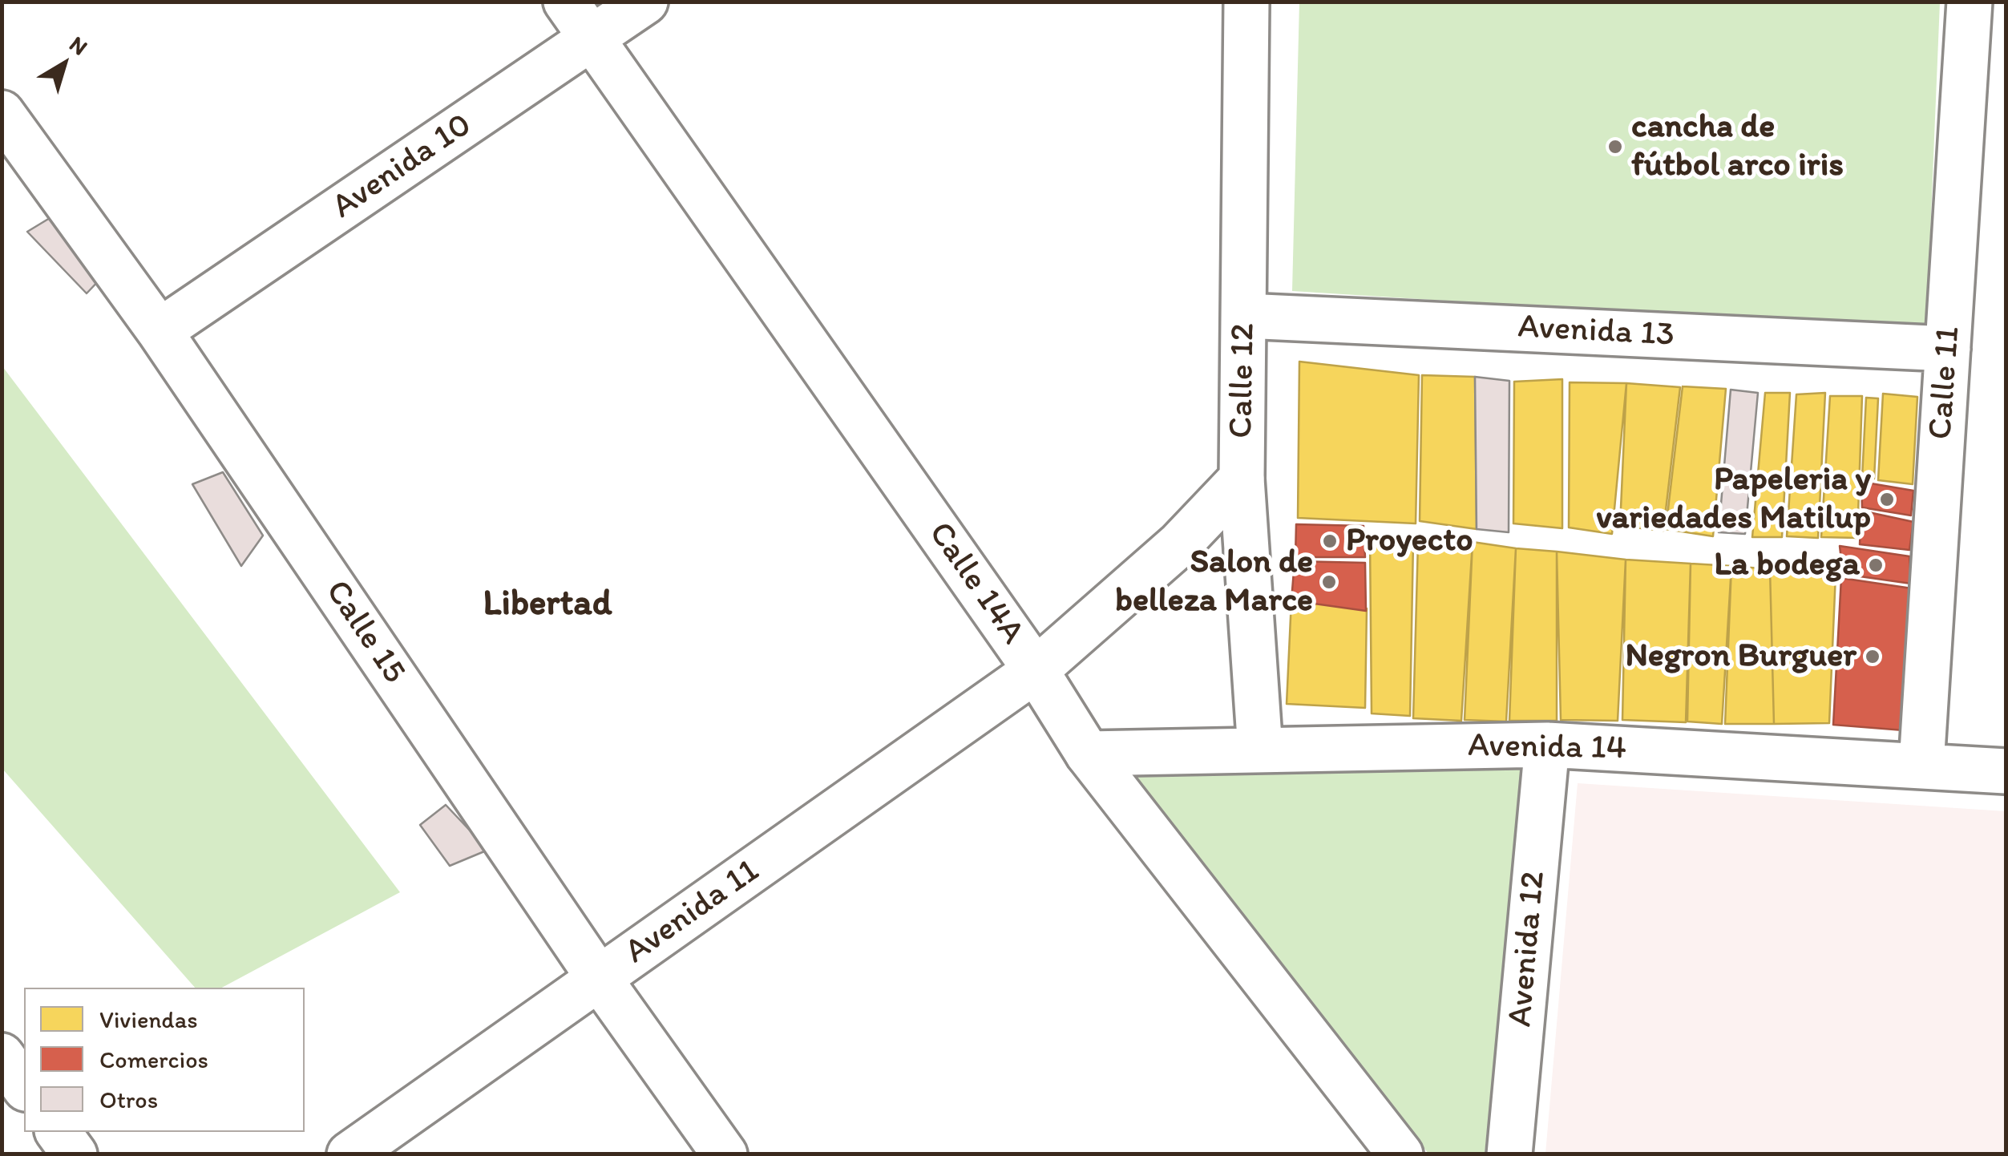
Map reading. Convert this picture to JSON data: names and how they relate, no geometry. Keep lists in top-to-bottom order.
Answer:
{
  "streets": {
    "street": [
      "Avenida 10",
      "Avenida 13",
      "Calle 12",
      "Calle 11",
      "Calle 14A",
      "Calle 15",
      "Avenida 14",
      "Avenida 11",
      "Avenida 12"
    ]
  },
  "crossings": [
    ["Avenida 10", "Calle 14A"],
    ["Avenida 10", "Calle 15"],
    ["Avenida 13", "Calle 12"],
    ["Avenida 13", "Calle 11"],
    ["Calle 12", "Calle 14A"],
    ["Calle 12", "Avenida 11"],
    ["Calle 11", "Avenida 14"],
    ["Calle 14A", "Avenida 14"],
    ["Calle 14A", "Avenida 11"],
    ["Calle 15", "Avenida 11"],
    ["Avenida 14", "Avenida 12"]
  ],
  "districts": ["Libertad"],
  "places": [
    "cancha de fútbol arco iris",
    "Papeleria y variedades Matilup",
    "Proyecto",
    "La bodega",
    "Salon de belleza Marce",
    "Negron Burguer"
  ],
  "legend": ["Viviendas", "Comercios", "Otros"],
  "north": "top right"
}
